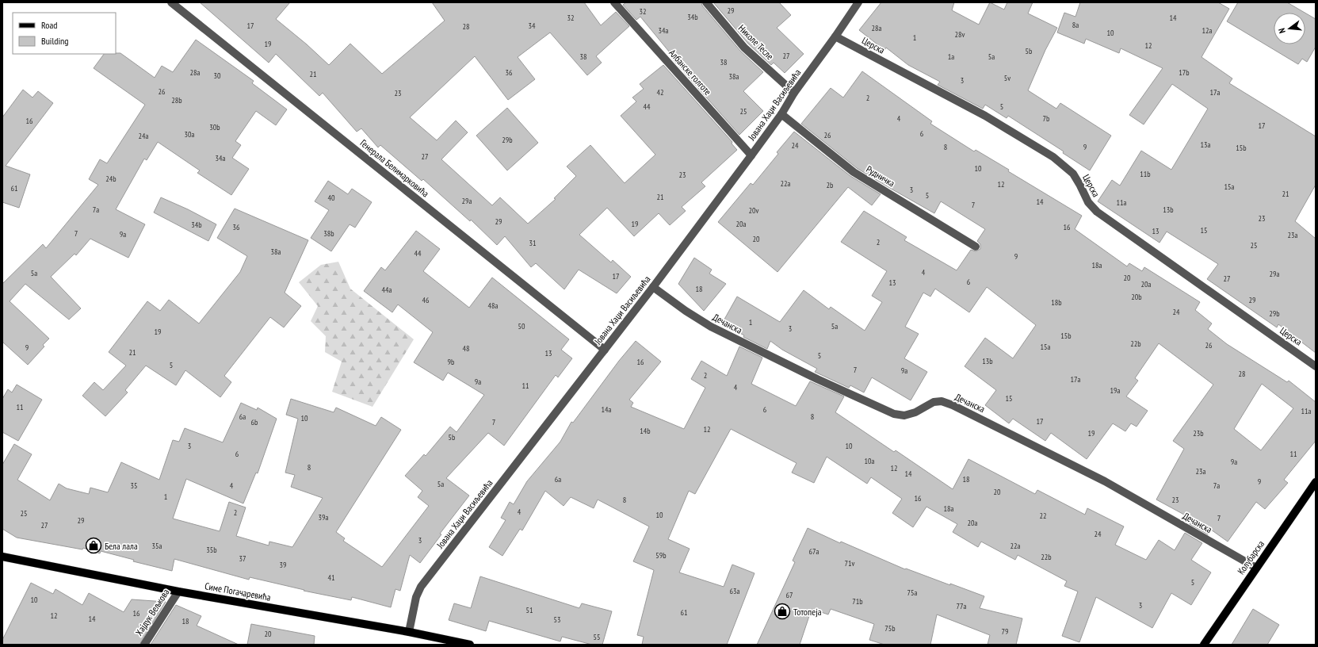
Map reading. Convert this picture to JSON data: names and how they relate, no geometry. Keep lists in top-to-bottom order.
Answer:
{
  "streets": {
    "main road": ["Колубарска", "Симе Погачаревића"],
    "street": [
      "Николе Тесле",
      "Церска",
      "Албанске голготе",
      "Јована Хаџи Васиљевића",
      "Генерала Белимарковића",
      "Рудничка",
      "Дечанска",
      "Хајдук Вељкова"
    ]
  },
  "crossings": [
    ["Николе Тесле", "Јована Хаџи Васиљевића"],
    ["Церска", "Јована Хаџи Васиљевића"],
    ["Албанске голготе", "Јована Хаџи Васиљевића"],
    ["Јована Хаџи Васиљевића", "Генерала Белимарковића"],
    ["Јована Хаџи Васиљевића", "Рудничка"],
    ["Јована Хаџи Васиљевића", "Дечанска"],
    ["Јована Хаџи Васиљевића", "Симе Погачаревића"],
    ["Дечанска", "Колубарска"],
    ["Симе Погачаревића", "Хајдук Вељкова"]
  ],
  "places": {
    "shop": ["Бела лала", "Тотопеја"]
  },
  "house_numbers": [
    "29",
    "32",
    "34b",
    "32",
    "14",
    "8a",
    "17",
    "34",
    "28",
    "28a",
    "34a",
    "12a",
    "10",
    "28v",
    "1",
    "19",
    "12",
    "5b",
    "27",
    "38",
    "1a",
    "5a",
    "38",
    "28a",
    "36",
    "17b",
    "21",
    "30",
    "38a",
    "5v",
    "3",
    "26",
    "42",
    "17a",
    "23",
    "2",
    "28b",
    "44",
    "5",
    "25",
    "4",
    "7b",
    "16",
    "17",
    "30b",
    "6",
    "30a",
    "26",
    "24a",
    "29b",
    "13a",
    "24",
    "8",
    "9",
    "15b",
    "27",
    "34a",
    "10",
    "11b",
    "23",
    "24b",
    "22a",
    "12",
    "2b",
    "15a",
    "61",
    "3",
    "21",
    "5",
    "21",
    "40",
    "29a",
    "14",
    "11a",
    "7",
    "7a",
    "13b",
    "20v",
    "23",
    "29",
    "19",
    "20a",
    "34b",
    "36",
    "16",
    "15",
    "13",
    "7",
    "38b",
    "9a",
    "23a",
    "20",
    "2",
    "31",
    "25",
    "38a",
    "44",
    "9",
    "18a",
    "4",
    "5a",
    "29a",
    "17",
    "20",
    "27",
    "6",
    "13",
    "20a",
    "18",
    "44a",
    "20b",
    "46",
    "29",
    "18b",
    "48a",
    "24",
    "29b",
    "1",
    "50",
    "5a",
    "3",
    "19",
    "15b",
    "22b",
    "26",
    "15a",
    "9",
    "48",
    "21",
    "13",
    "5",
    "13b",
    "9b",
    "16",
    "5",
    "7",
    "9a",
    "28",
    "2",
    "17a",
    "9a",
    "11",
    "4",
    "19a",
    "15",
    "11",
    "14a",
    "6",
    "11a",
    "6a",
    "8",
    "10",
    "17",
    "6b",
    "7",
    "12",
    "14b",
    "19",
    "23b",
    "5b",
    "3",
    "10",
    "6",
    "11",
    "10a",
    "9a",
    "8",
    "12",
    "23a",
    "14",
    "6a",
    "18",
    "9",
    "5a",
    "35",
    "4",
    "7a",
    "20",
    "1",
    "16",
    "8",
    "23",
    "18a",
    "4",
    "2",
    "25",
    "10",
    "22",
    "39a",
    "7",
    "29",
    "20a",
    "27",
    "24",
    "3",
    "35a",
    "22a",
    "35b",
    "67a",
    "59b",
    "22b",
    "37",
    "71v",
    "39",
    "41",
    "5",
    "63a",
    "75a",
    "67",
    "10",
    "71b",
    "3",
    "77a",
    "51",
    "61",
    "16",
    "12",
    "14",
    "53",
    "18",
    "75b",
    "79",
    "20",
    "55"
  ],
  "legend": ["Road", "Building"],
  "north": "left"
}
